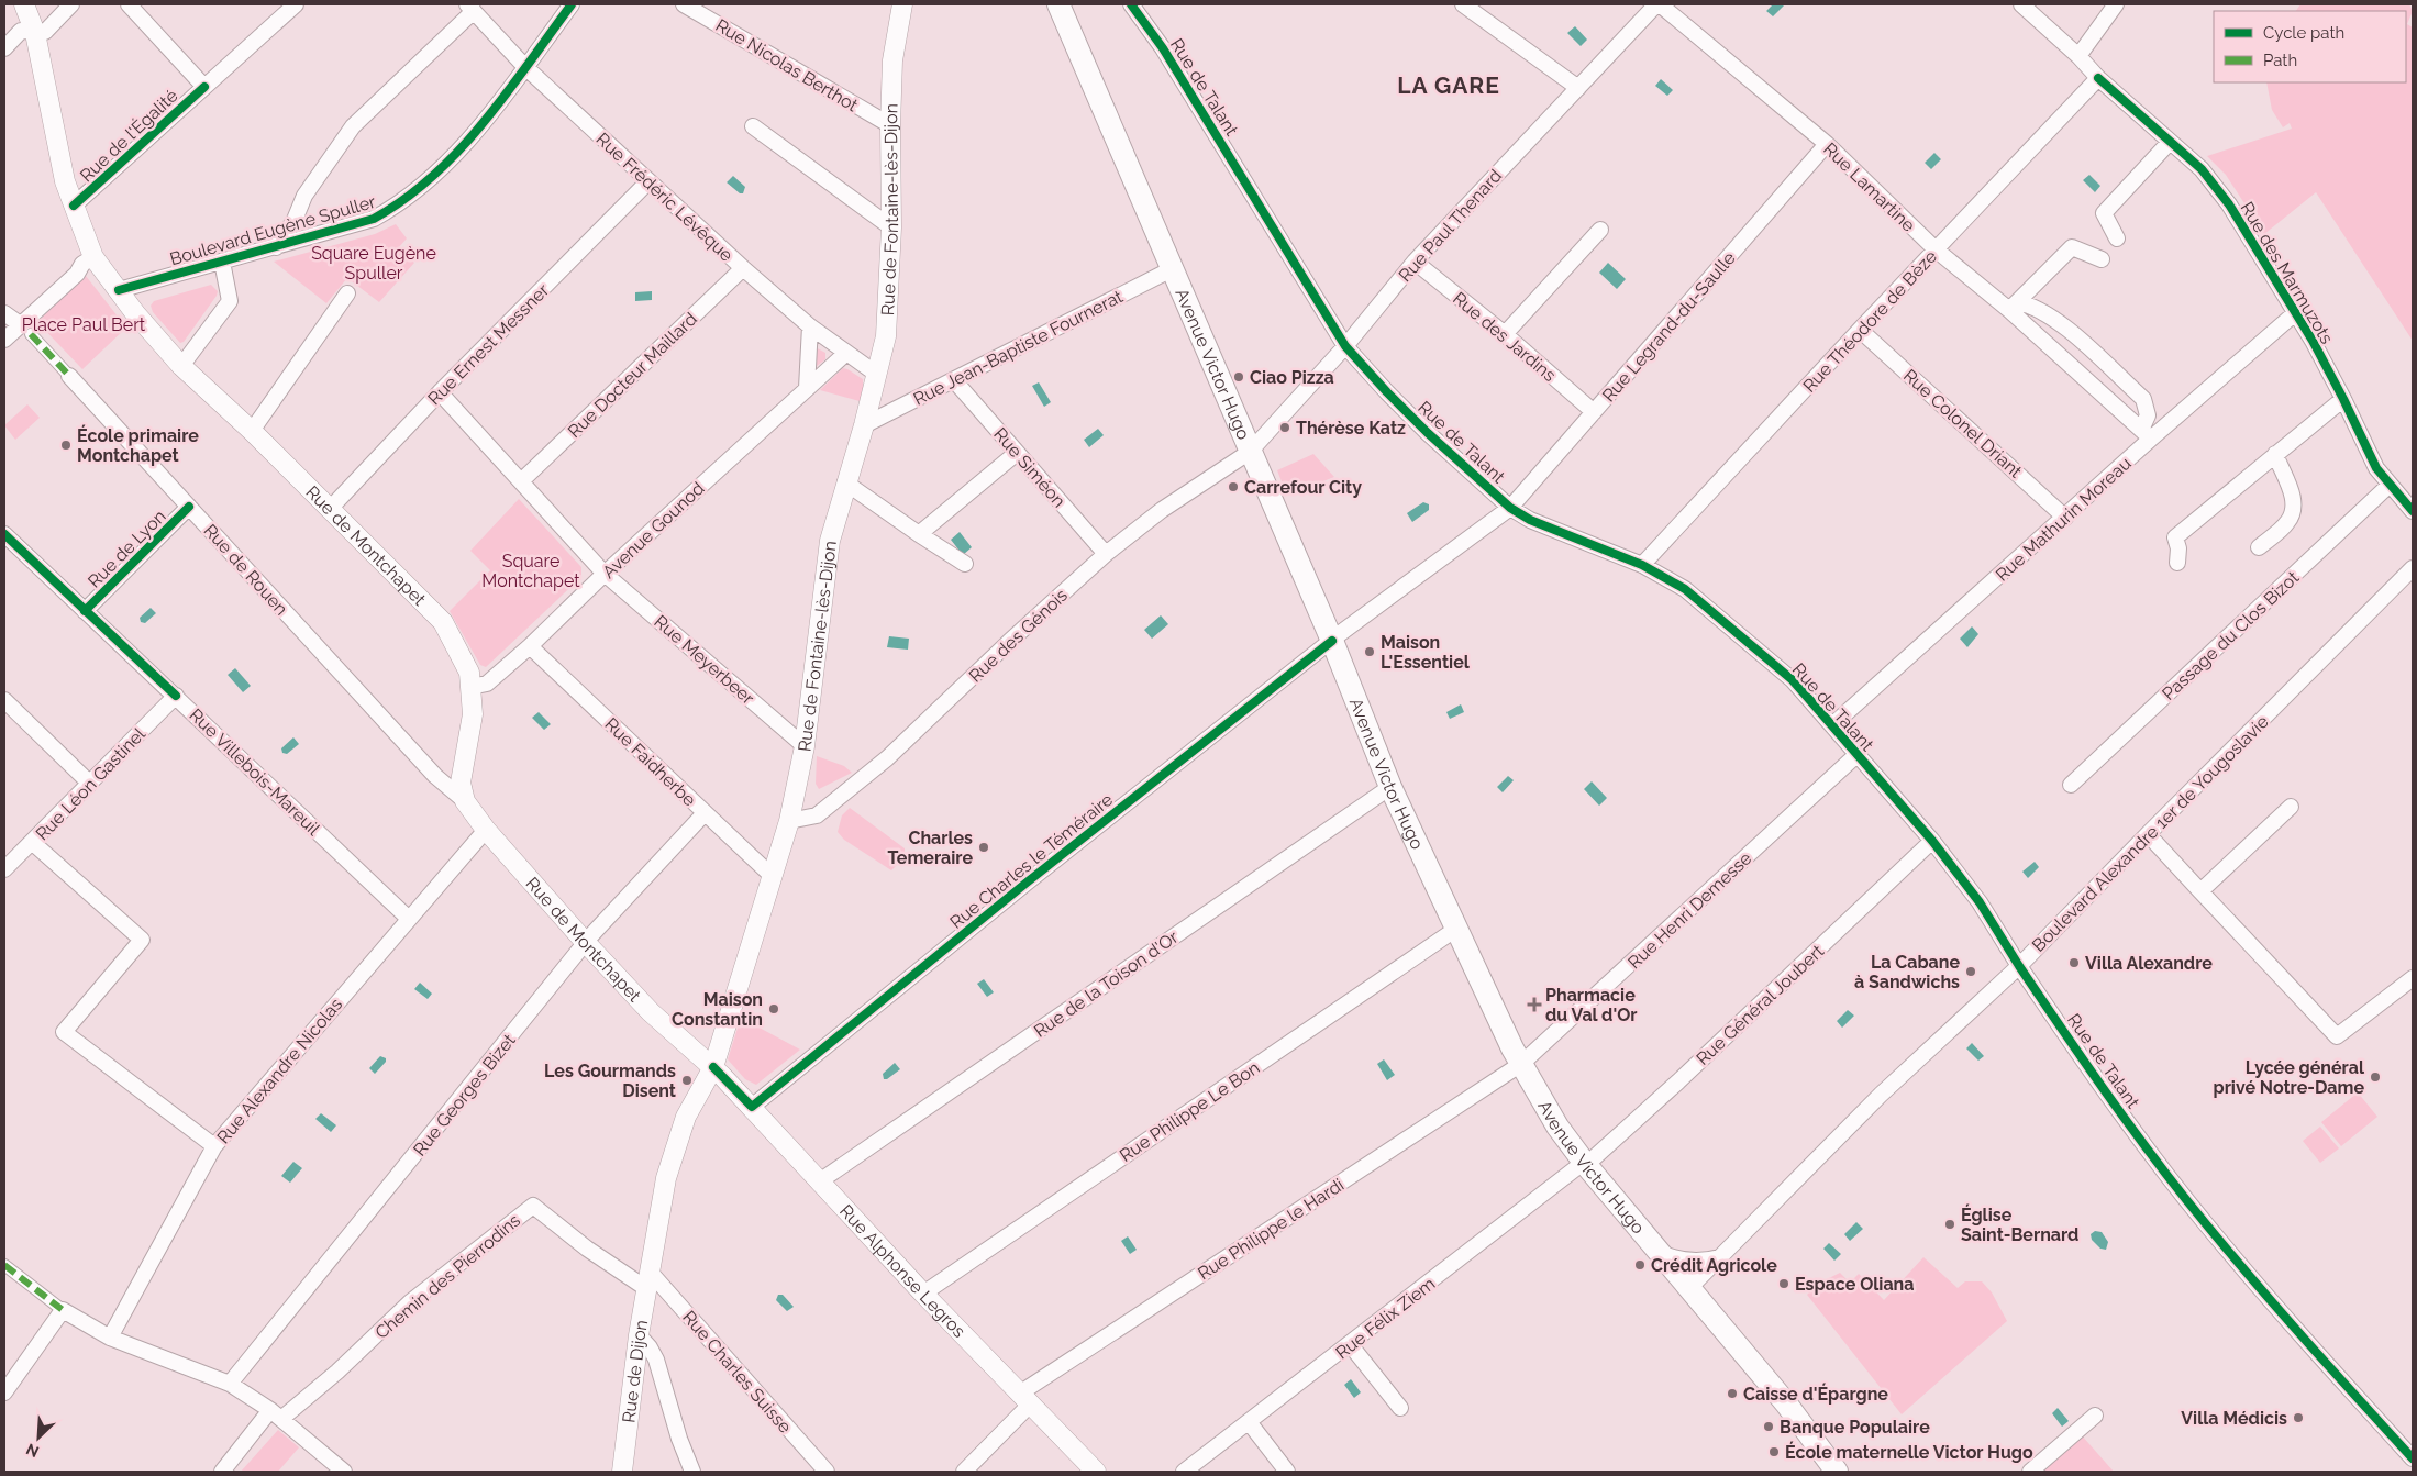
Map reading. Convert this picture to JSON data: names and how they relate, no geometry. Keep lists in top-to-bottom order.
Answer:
{
  "streets": {
    "main road": ["Avenue Victor Hugo"],
    "street": [
      "Rue Nicolas Berthot",
      "Rue de Talant",
      "Rue de l'Égalité",
      "Rue Lamartine",
      "Rue Frédéric Lévêque",
      "Rue de Fontaine-lès-Dijon",
      "Rue Paul Thenard",
      "Boulevard Eugène Spuller",
      "Rue des Marmuzots",
      "Rue Théodore de Bèze",
      "Rue Legrand-du-Saulle",
      "Rue des Jardins",
      "Rue Ernest Messner",
      "Rue Jean-Baptiste Fournerat",
      "Rue Docteur Maillard",
      "Rue Colonel Driant",
      "Rue Siméon",
      "Rue Mathurin Moreau",
      "Avenue Gounod",
      "Rue de Montchapet",
      "Rue de Lyon",
      "Rue de Rouen",
      "Rue des Génois",
      "Passage du Clos Bizot",
      "Rue Meyerbeer",
      "Rue Faidherbe",
      "Rue Villebois-Mareuil",
      "Rue Léon Gastinel",
      "Boulevard Alexandre 1er de Yougoslavie",
      "Rue Charles le Téméraire",
      "Rue Henri Demesse",
      "Rue de la Toison d'Or",
      "Rue Général Joubert",
      "Rue Alexandre Nicolas",
      "Rue Georges Bizet",
      "Rue Philippe Le Bon",
      "Rue Philippe le Hardi",
      "Rue Alphonse Legros",
      "Chemin des Pierrodins",
      "Rue Félix Ziem",
      "Rue de Dijon",
      "Rue Charles Suisse"
    ]
  },
  "crossings": [
    ["Rue Nicolas Berthot", "Rue de Fontaine-lès-Dijon"],
    ["Rue de Talant", "Rue Paul Thenard"],
    ["Rue de Talant", "Rue Théodore de Bèze"],
    ["Rue de Talant", "Rue Legrand-du-Saulle"],
    ["Rue de Talant", "Rue Mathurin Moreau"],
    ["Rue de Talant", "Boulevard Alexandre 1er de Yougoslavie"],
    ["Rue de Talant", "Rue Henri Demesse"],
    ["Rue de Talant", "Rue Général Joubert"],
    ["Rue de l'Égalité", "Rue de Montchapet"],
    ["Rue Lamartine", "Rue Paul Thenard"],
    ["Rue Lamartine", "Rue Théodore de Bèze"],
    ["Rue Lamartine", "Rue Legrand-du-Saulle"],
    ["Rue Lamartine", "Rue Mathurin Moreau"],
    ["Rue Frédéric Lévêque", "Rue de Fontaine-lès-Dijon"],
    ["Rue Frédéric Lévêque", "Boulevard Eugène Spuller"],
    ["Rue Frédéric Lévêque", "Rue Ernest Messner"],
    ["Rue Frédéric Lévêque", "Rue Docteur Maillard"],
    ["Rue Frédéric Lévêque", "Avenue Gounod"],
    ["Rue de Fontaine-lès-Dijon", "Rue Jean-Baptiste Fournerat"],
    ["Rue de Fontaine-lès-Dijon", "Rue de Montchapet"],
    ["Rue de Fontaine-lès-Dijon", "Rue des Génois"],
    ["Rue de Fontaine-lès-Dijon", "Rue Meyerbeer"],
    ["Rue de Fontaine-lès-Dijon", "Rue Faidherbe"],
    ["Rue de Fontaine-lès-Dijon", "Rue Alphonse Legros"],
    ["Rue de Fontaine-lès-Dijon", "Chemin des Pierrodins"],
    ["Rue de Fontaine-lès-Dijon", "Rue de Dijon"],
    ["Rue de Fontaine-lès-Dijon", "Rue Charles Suisse"],
    ["Rue Paul Thenard", "Rue des Jardins"],
    ["Rue Paul Thenard", "Avenue Victor Hugo"],
    ["Rue Paul Thenard", "Rue des Génois"],
    ["Boulevard Eugène Spuller", "Rue de Montchapet"],
    ["Rue des Marmuzots", "Rue Théodore de Bèze"],
    ["Rue des Marmuzots", "Rue Mathurin Moreau"],
    ["Rue des Marmuzots", "Passage du Clos Bizot"],
    ["Rue Théodore de Bèze", "Rue Colonel Driant"],
    ["Rue Legrand-du-Saulle", "Rue des Jardins"],
    ["Rue Legrand-du-Saulle", "Avenue Victor Hugo"],
    ["Rue Legrand-du-Saulle", "Rue Charles le Téméraire"],
    ["Rue Ernest Messner", "Rue de Montchapet"],
    ["Rue Ernest Messner", "Rue Meyerbeer"],
    ["Rue Jean-Baptiste Fournerat", "Avenue Victor Hugo"],
    ["Rue Jean-Baptiste Fournerat", "Rue Siméon"],
    ["Avenue Victor Hugo", "Rue des Génois"],
    ["Avenue Victor Hugo", "Boulevard Alexandre 1er de Yougoslavie"],
    ["Avenue Victor Hugo", "Rue Charles le Téméraire"],
    ["Avenue Victor Hugo", "Rue Henri Demesse"],
    ["Avenue Victor Hugo", "Rue de la Toison d'Or"],
    ["Avenue Victor Hugo", "Rue Général Joubert"],
    ["Avenue Victor Hugo", "Rue Philippe Le Bon"],
    ["Avenue Victor Hugo", "Rue Philippe le Hardi"],
    ["Avenue Victor Hugo", "Rue Félix Ziem"],
    ["Rue Docteur Maillard", "Rue Meyerbeer"],
    ["Rue Colonel Driant", "Rue Mathurin Moreau"],
    ["Rue Siméon", "Rue des Génois"],
    ["Avenue Gounod", "Rue de Montchapet"],
    ["Avenue Gounod", "Rue Meyerbeer"],
    ["Avenue Gounod", "Rue Faidherbe"],
    ["Rue de Montchapet", "Rue de Rouen"],
    ["Rue de Montchapet", "Rue Alexandre Nicolas"],
    ["Rue de Montchapet", "Rue Georges Bizet"],
    ["Rue de Montchapet", "Rue Alphonse Legros"],
    ["Rue de Lyon", "Rue de Rouen"],
    ["Rue de Lyon", "Rue Villebois-Mareuil"],
    ["Rue Faidherbe", "Rue Georges Bizet"],
    ["Rue Villebois-Mareuil", "Rue Léon Gastinel"],
    ["Rue Villebois-Mareuil", "Rue Alexandre Nicolas"],
    ["Rue Charles le Téméraire", "Rue Alphonse Legros"],
    ["Rue Henri Demesse", "Rue Philippe le Hardi"],
    ["Rue de la Toison d'Or", "Rue Alphonse Legros"],
    ["Rue Général Joubert", "Rue Félix Ziem"],
    ["Rue Philippe Le Bon", "Rue Alphonse Legros"],
    ["Rue Philippe le Hardi", "Rue Alphonse Legros"],
    ["Chemin des Pierrodins", "Rue de Dijon"],
    ["Chemin des Pierrodins", "Rue Charles Suisse"],
    ["Rue de Dijon", "Rue Charles Suisse"]
  ],
  "districts": ["LA GARE"],
  "parks": ["Square Eugène Spuller", "Place Paul Bert", "Square Montchapet"],
  "places": {
    "other": [
      "Ciao Pizza",
      "Thérèse Katz",
      "École primaire Montchapet",
      "Carrefour City",
      "Maison L'Essentiel",
      "Charles Temeraire",
      "Villa Alexandre",
      "La Cabane à Sandwichs",
      "Maison Constantin",
      "Lycée général privé Notre-Dame",
      "Les Gourmands Disent",
      "Église Saint-Bernard",
      "Crédit Agricole",
      "Espace Oliana",
      "Caisse d'Épargne",
      "Villa Médicis",
      "Banque Populaire",
      "École maternelle Victor Hugo"
    ],
    "health": ["Pharmacie du Val d'Or"]
  },
  "legend": ["Cycle path", "Path"],
  "north": "bottom left"
}
